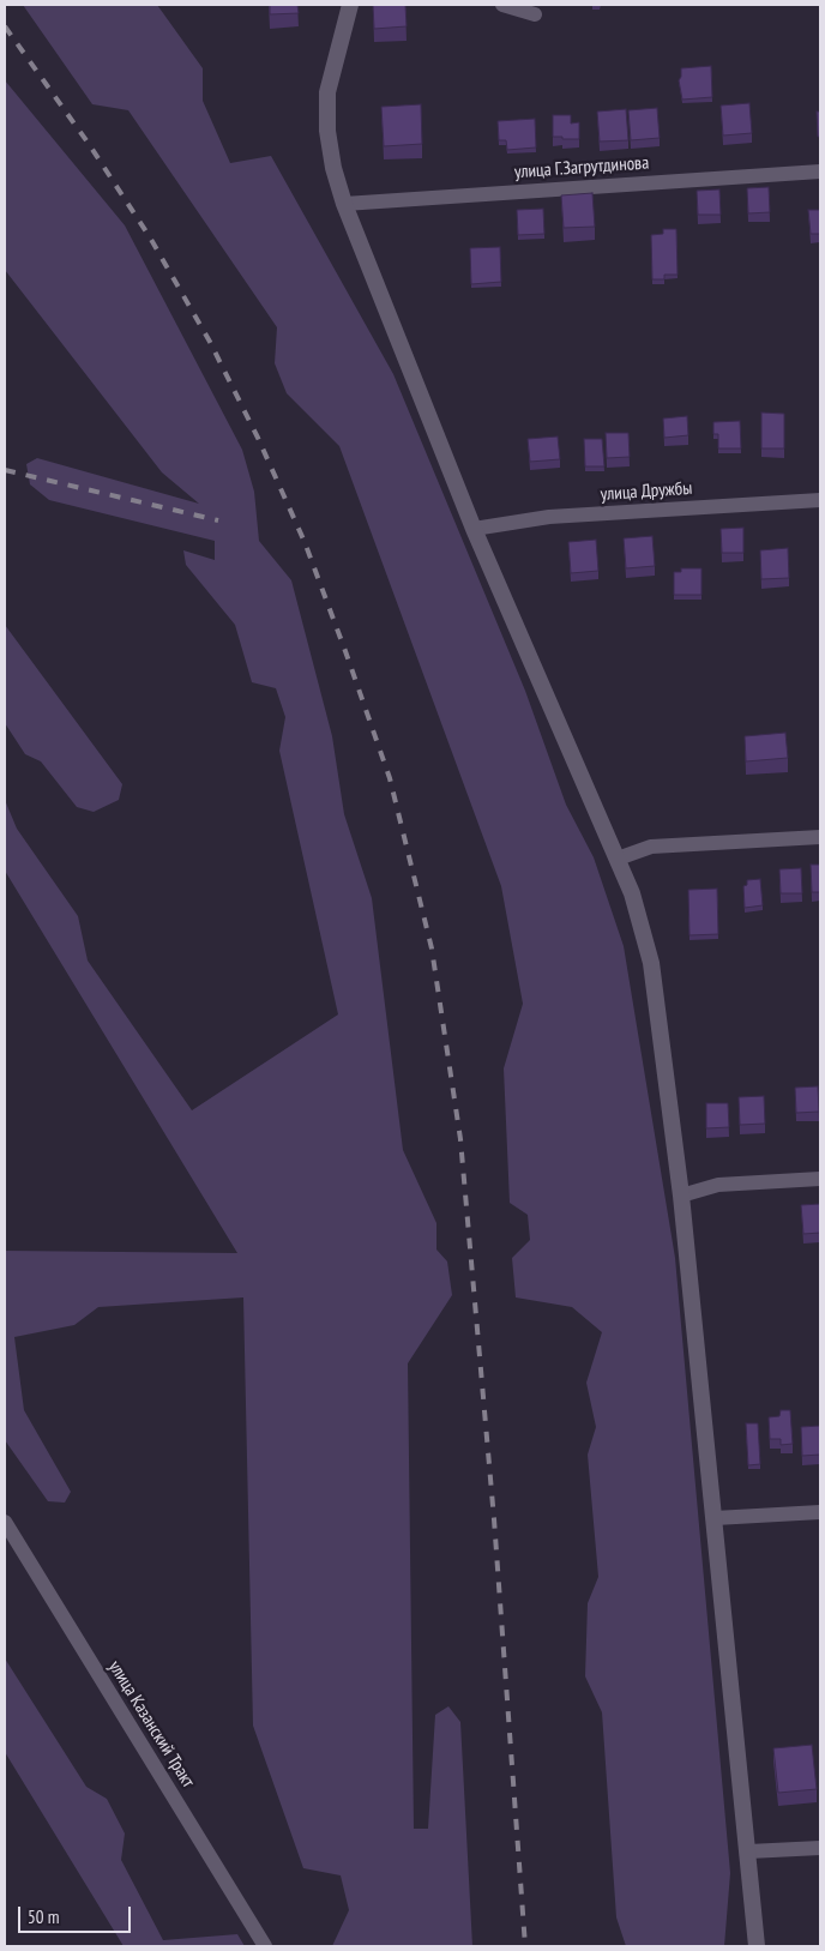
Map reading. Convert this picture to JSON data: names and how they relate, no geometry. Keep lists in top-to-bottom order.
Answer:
{
  "streets": {
    "street": ["улица Г.Загрутдинова", "улица Дружбы", "улица Казанский Тракт"]
  },
  "scale_bar": "50 m"
}
